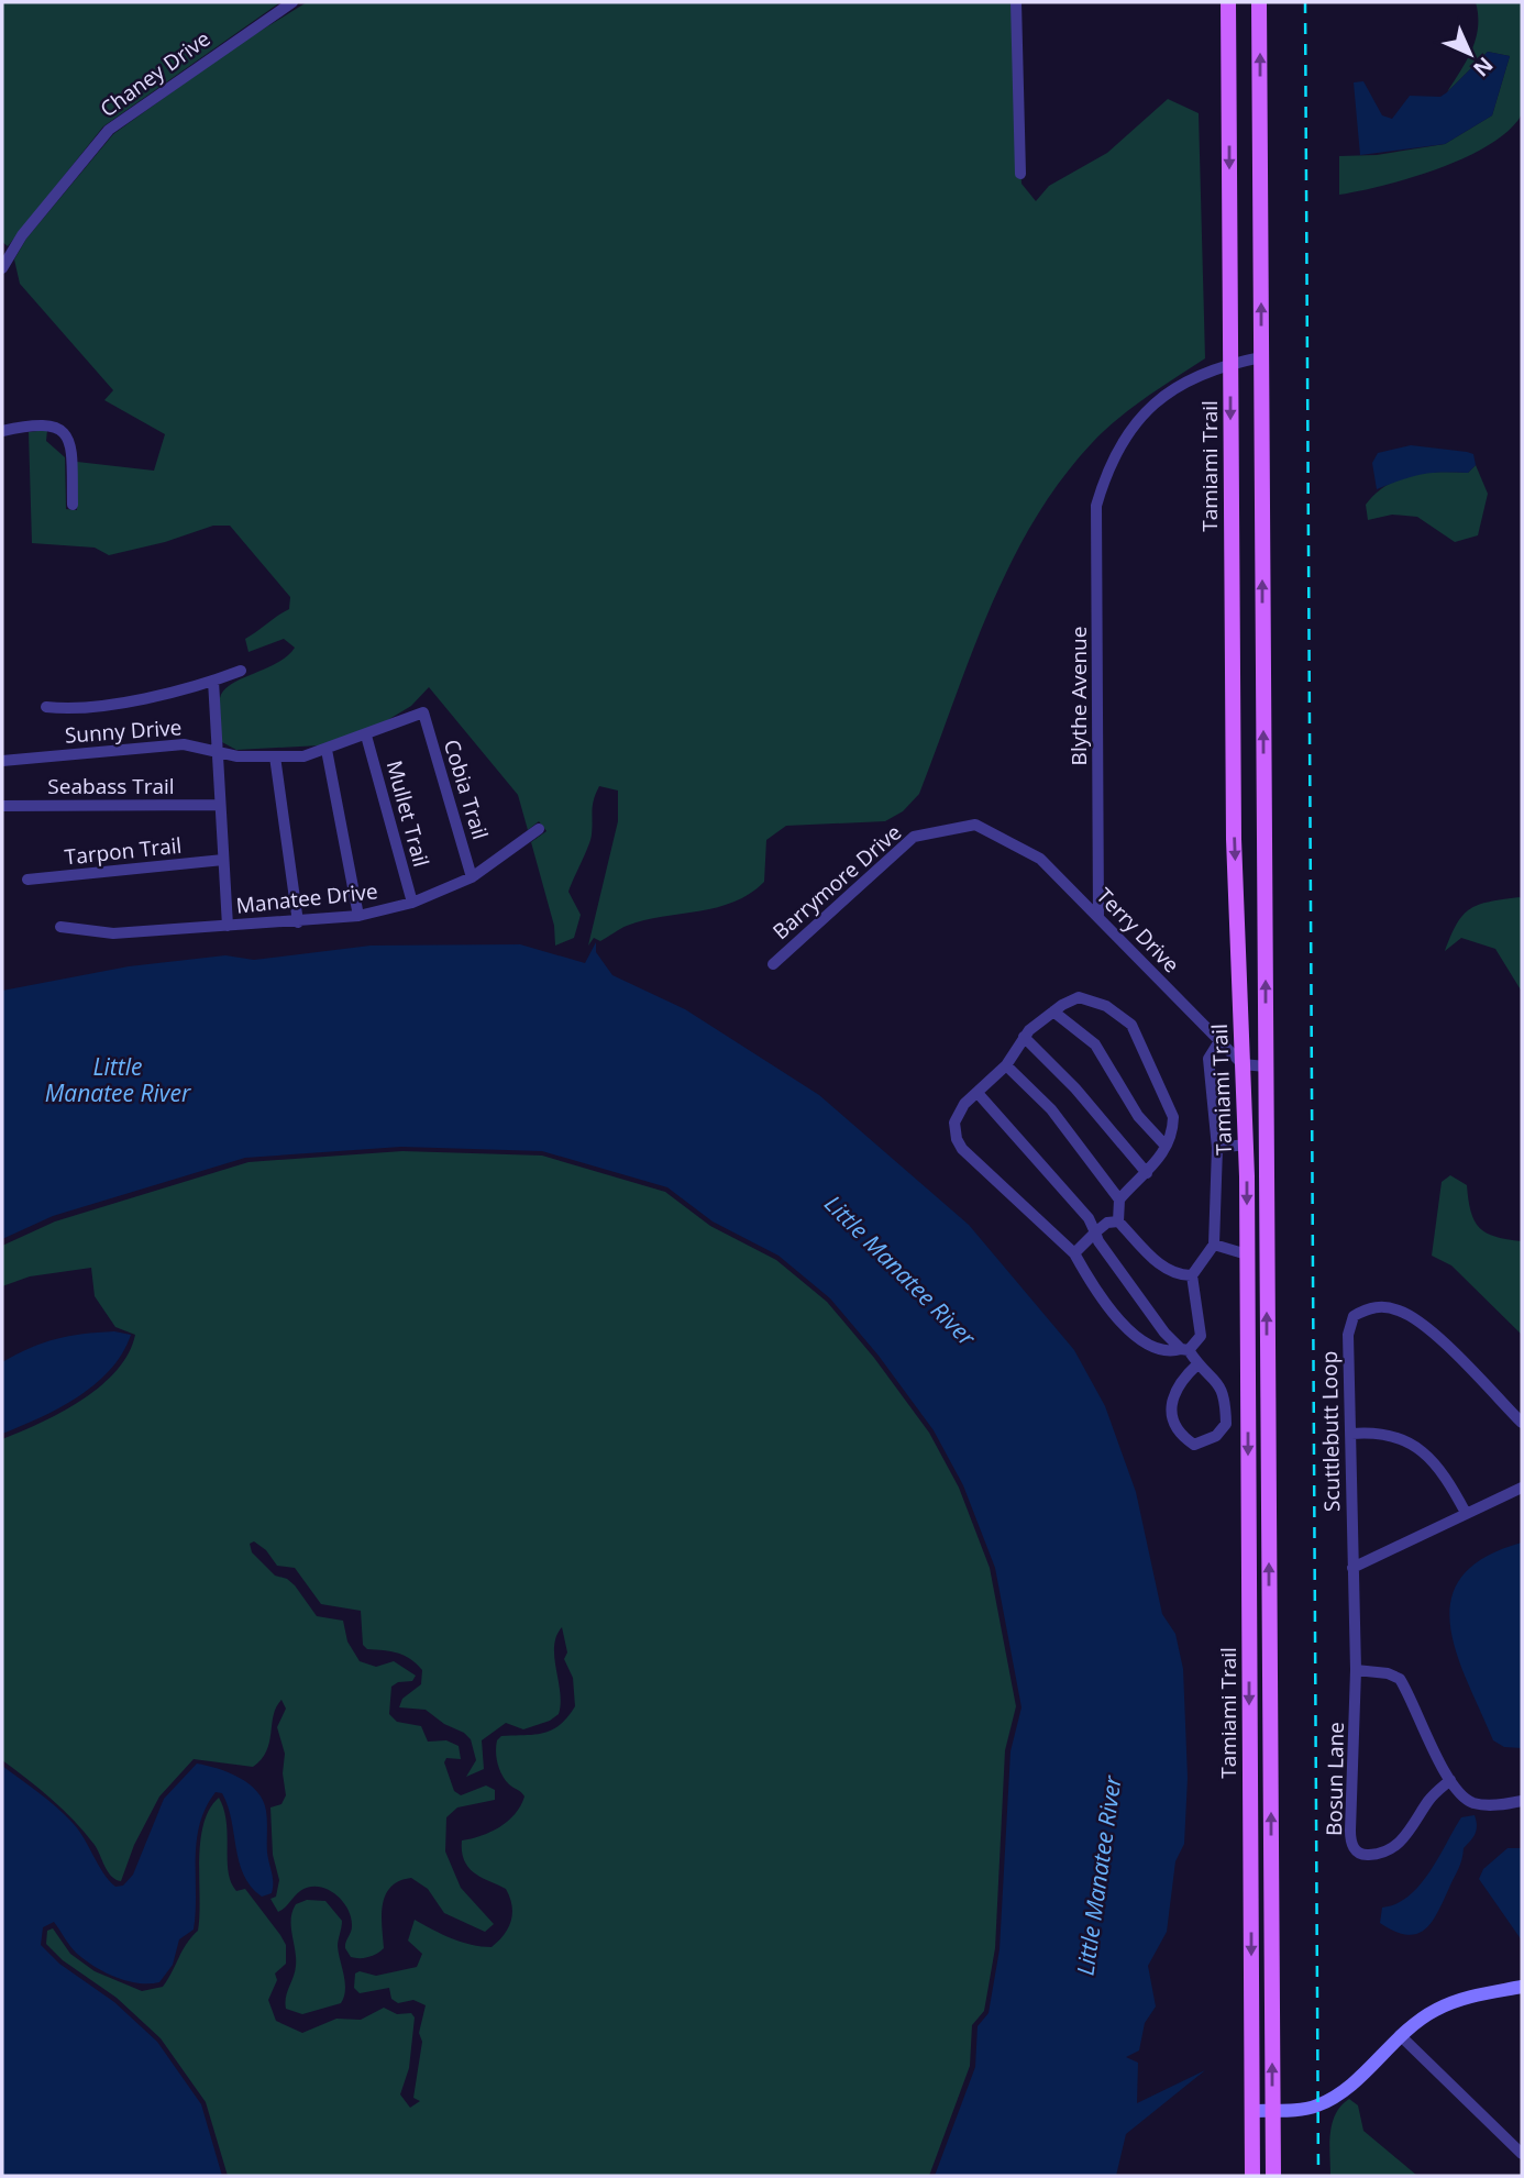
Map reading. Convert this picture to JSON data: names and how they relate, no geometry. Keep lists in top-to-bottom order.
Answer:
{
  "streets": {
    "main road": ["Tamiami Trail"],
    "street": [
      "Chaney Drive",
      "Blythe Avenue",
      "Sunny Drive",
      "Seabass Trail",
      "Cobia Trail",
      "Mullet Trail",
      "Tarpon Trail",
      "Barrymore Drive",
      "Manatee Drive",
      "Terry Drive",
      "Scuttlebutt Loop",
      "Bosun Lane"
    ]
  },
  "crossings": [
    ["Tamiami Trail", "Blythe Avenue"],
    ["Tamiami Trail", "Terry Drive"],
    ["Blythe Avenue", "Terry Drive"],
    ["Sunny Drive", "Cobia Trail"],
    ["Sunny Drive", "Mullet Trail"],
    ["Cobia Trail", "Manatee Drive"],
    ["Mullet Trail", "Manatee Drive"],
    ["Barrymore Drive", "Terry Drive"],
    ["Scuttlebutt Loop", "Bosun Lane"]
  ],
  "water": ["Little Manatee River"],
  "north": "bottom right"
}
